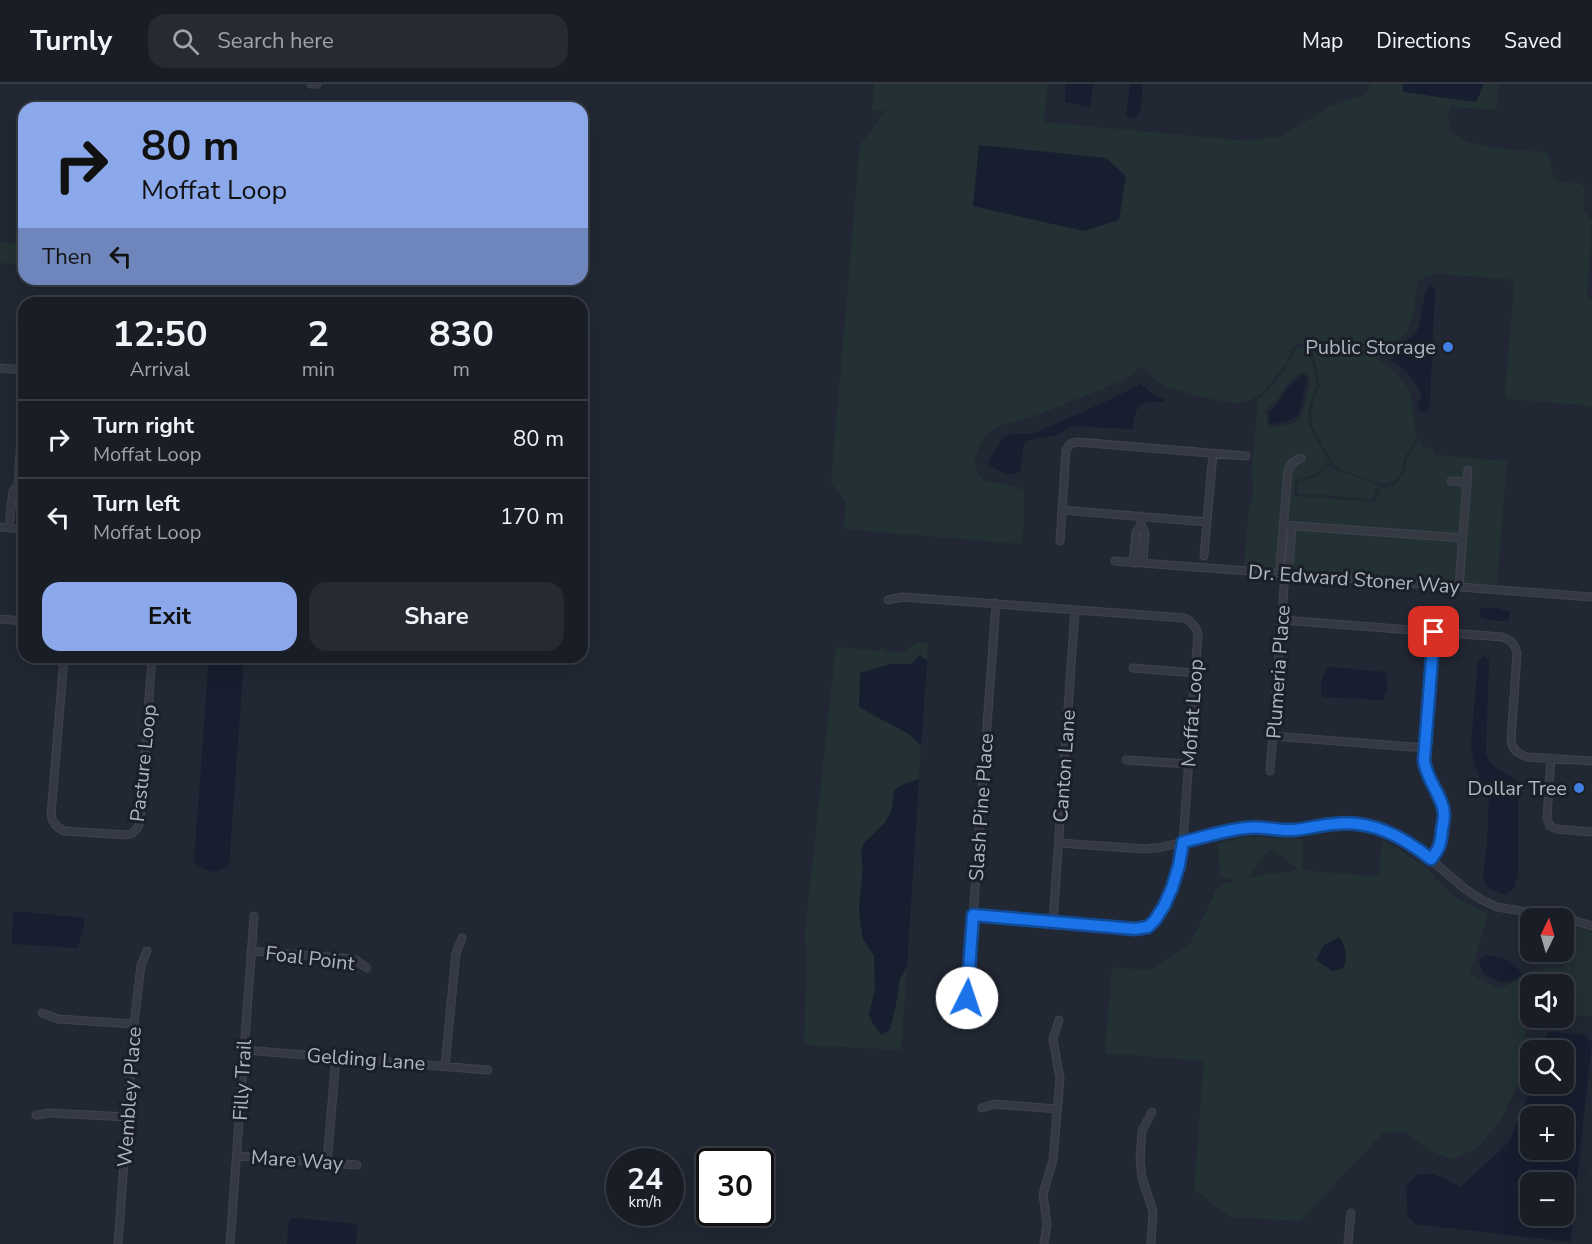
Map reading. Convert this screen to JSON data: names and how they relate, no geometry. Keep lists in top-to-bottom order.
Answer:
{
  "streets": {
    "street": [
      "Dr. Edward Stoner Way",
      "Plumeria Place",
      "Moffat Loop",
      "Pasture Loop",
      "Canton Lane",
      "Slash Pine Place",
      "Foal Point",
      "Gelding Lane",
      "Filly Trail",
      "Wembley Place",
      "Mare Way"
    ]
  },
  "crossings": [
    ["Dr. Edward Stoner Way", "Plumeria Place"],
    ["Moffat Loop", "Canton Lane"],
    ["Moffat Loop", "Slash Pine Place"],
    ["Foal Point", "Filly Trail"],
    ["Gelding Lane", "Filly Trail"],
    ["Filly Trail", "Mare Way"]
  ],
  "places": ["Public Storage", "Dollar Tree"],
  "north": "top",
  "page": {
    "header": "Turnly",
    "search": "Search here",
    "nav": ["Map", "Directions", "Saved"],
    "turn": ["80 m", "Moffat Loop"],
    "then": "Then",
    "eta": [
      "12:50",
      "Arrival",
      "2",
      "min",
      "830",
      "m"
    ],
    "list": [
      {
        "name": "Turn right",
        "note": "Moffat Loop",
        "value": "80 m"
      },
      {
        "name": "Turn left",
        "note": "Moffat Loop",
        "value": "170 m"
      }
    ],
    "buttons": ["Exit", "Share"],
    "map_buttons": ["+", "−"],
    "speed": "24 km/h",
    "limit": "30"
  }
}
